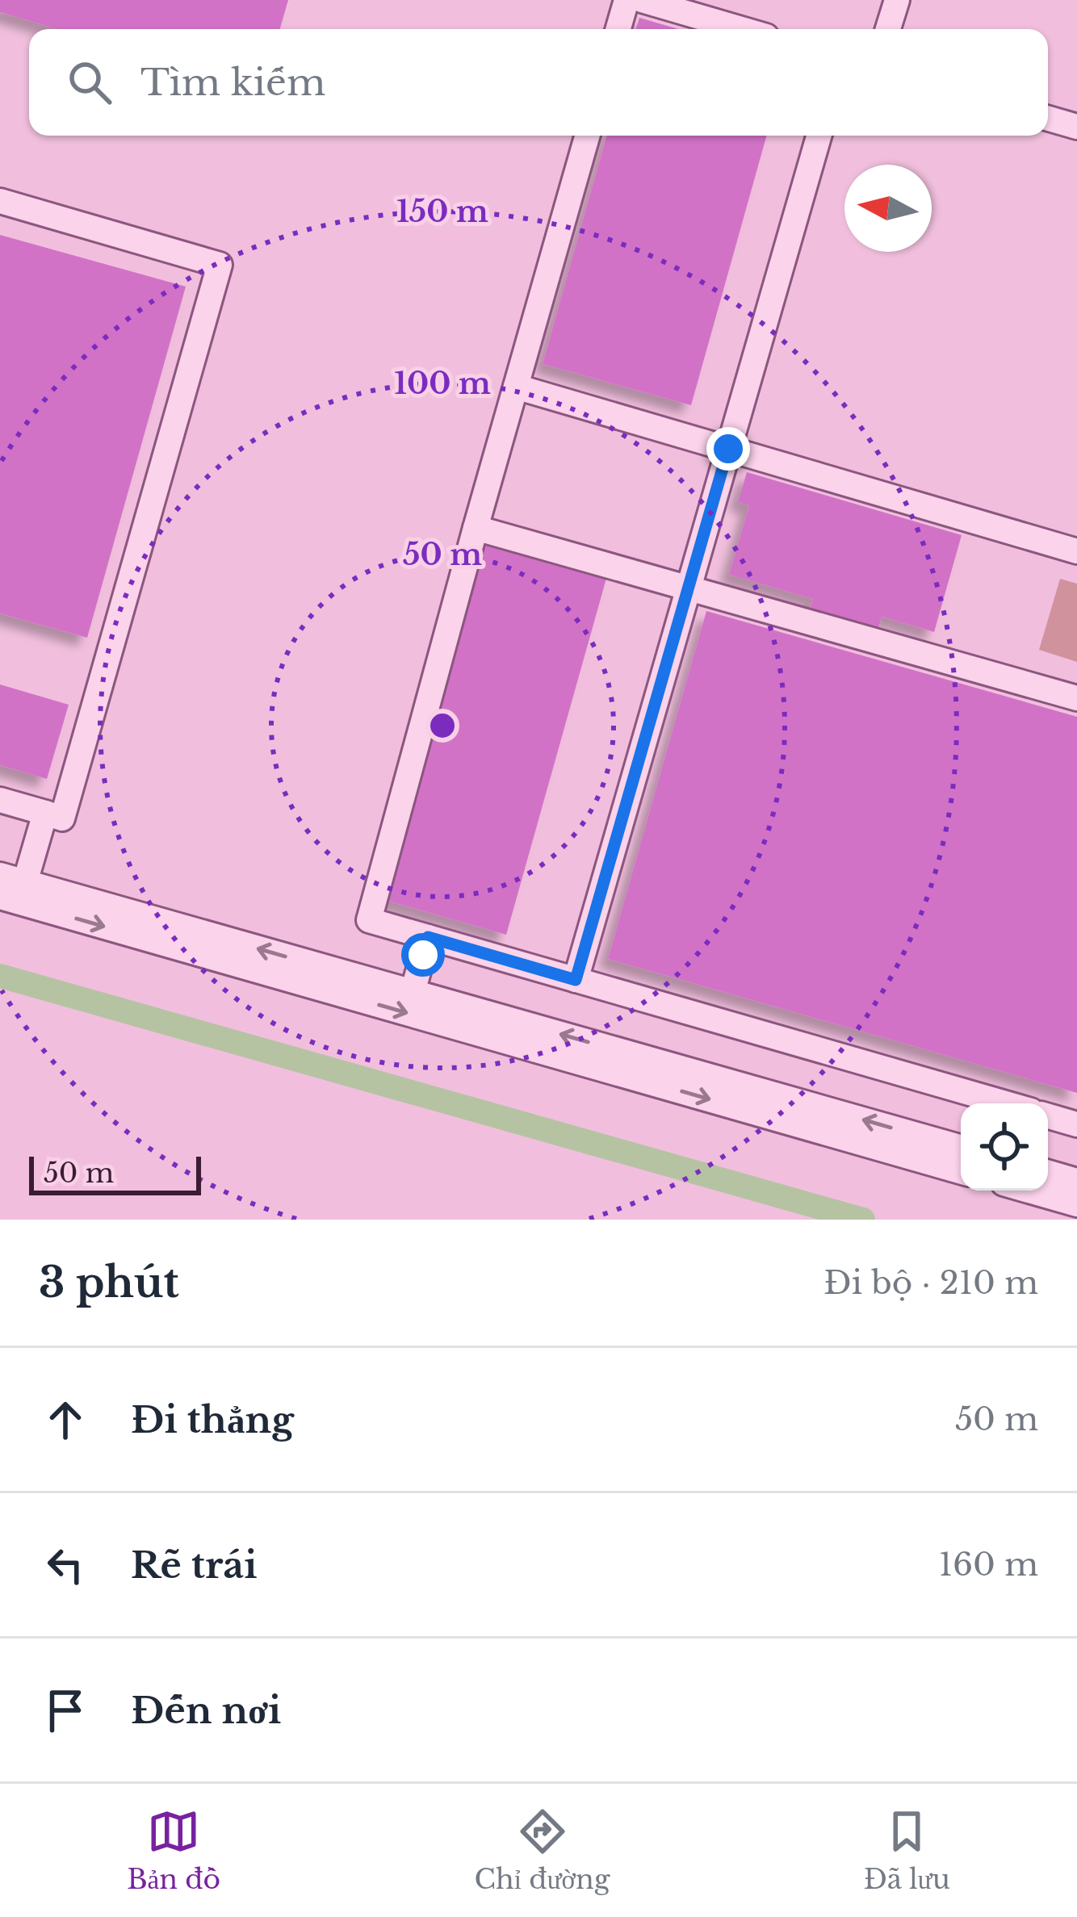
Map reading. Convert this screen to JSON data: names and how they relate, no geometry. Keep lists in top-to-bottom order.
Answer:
{
  "scale_bar": "50 m",
  "north": "left",
  "page": {
    "search": "Tìm kiếm",
    "scale": "50 m",
    "heading": ["3 phút", "Đi bộ · 210 m"],
    "list": [
      ["Đi thẳng", "50 m"],
      ["Rẽ trái", "160 m"],
      "Đến nơi"
    ],
    "nav": ["Bản đồ", "Chỉ đường", "Đã lưu"]
  },
  "rings": ["150 m", "100 m", "50 m"]
}
